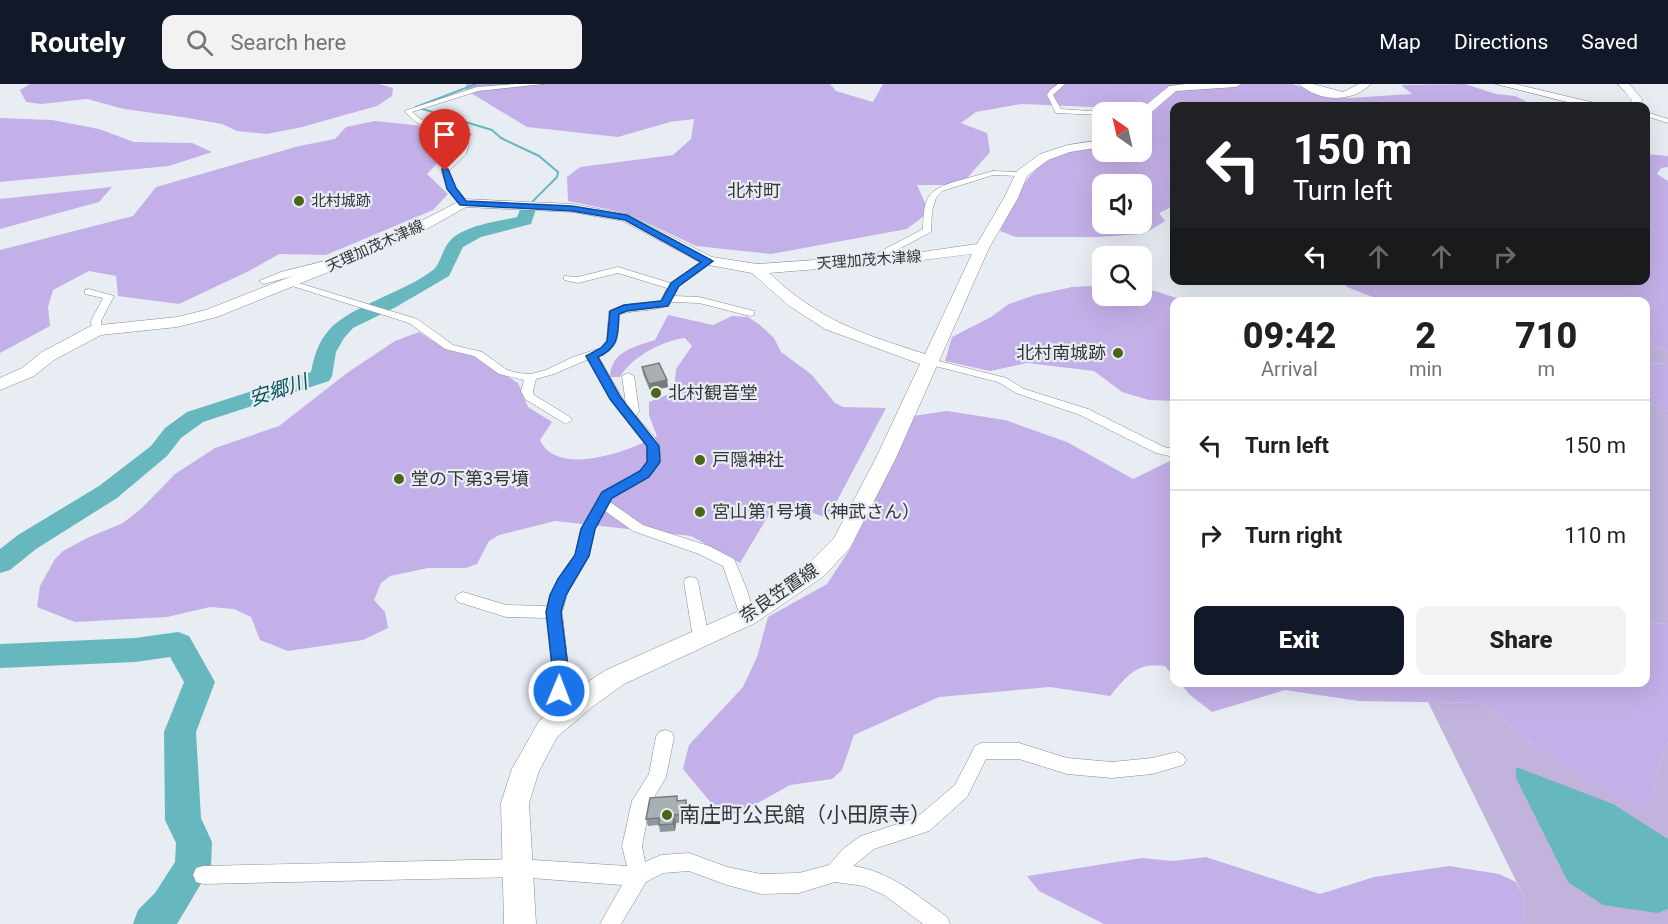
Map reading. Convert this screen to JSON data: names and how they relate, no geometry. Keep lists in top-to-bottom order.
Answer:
{
  "streets": {
    "main road": ["天理加茂木津線", "奈良笠置線"]
  },
  "crossings": [
    ["天理加茂木津線", "奈良笠置線"]
  ],
  "districts": ["北村町"],
  "water": ["安郷川"],
  "places": [
    "北村城跡",
    "北村南城跡",
    "北村観音堂",
    "戸隠神社",
    "堂の下第3号墳",
    "宮山第1号墳（神武さん）",
    "南庄町公民館（小田原寺）"
  ],
  "north": "top left",
  "page": {
    "header": "Routely",
    "search": "Search here",
    "nav": ["Map", "Directions", "Saved"],
    "turn": ["150 m", "Turn left"],
    "eta": [
      "09:42",
      "Arrival",
      "2",
      "min",
      "710",
      "m"
    ],
    "list": [
      {
        "name": "Turn left",
        "value": "150 m"
      },
      {
        "name": "Turn right",
        "value": "110 m"
      }
    ],
    "buttons": ["Exit", "Share"]
  }
}
